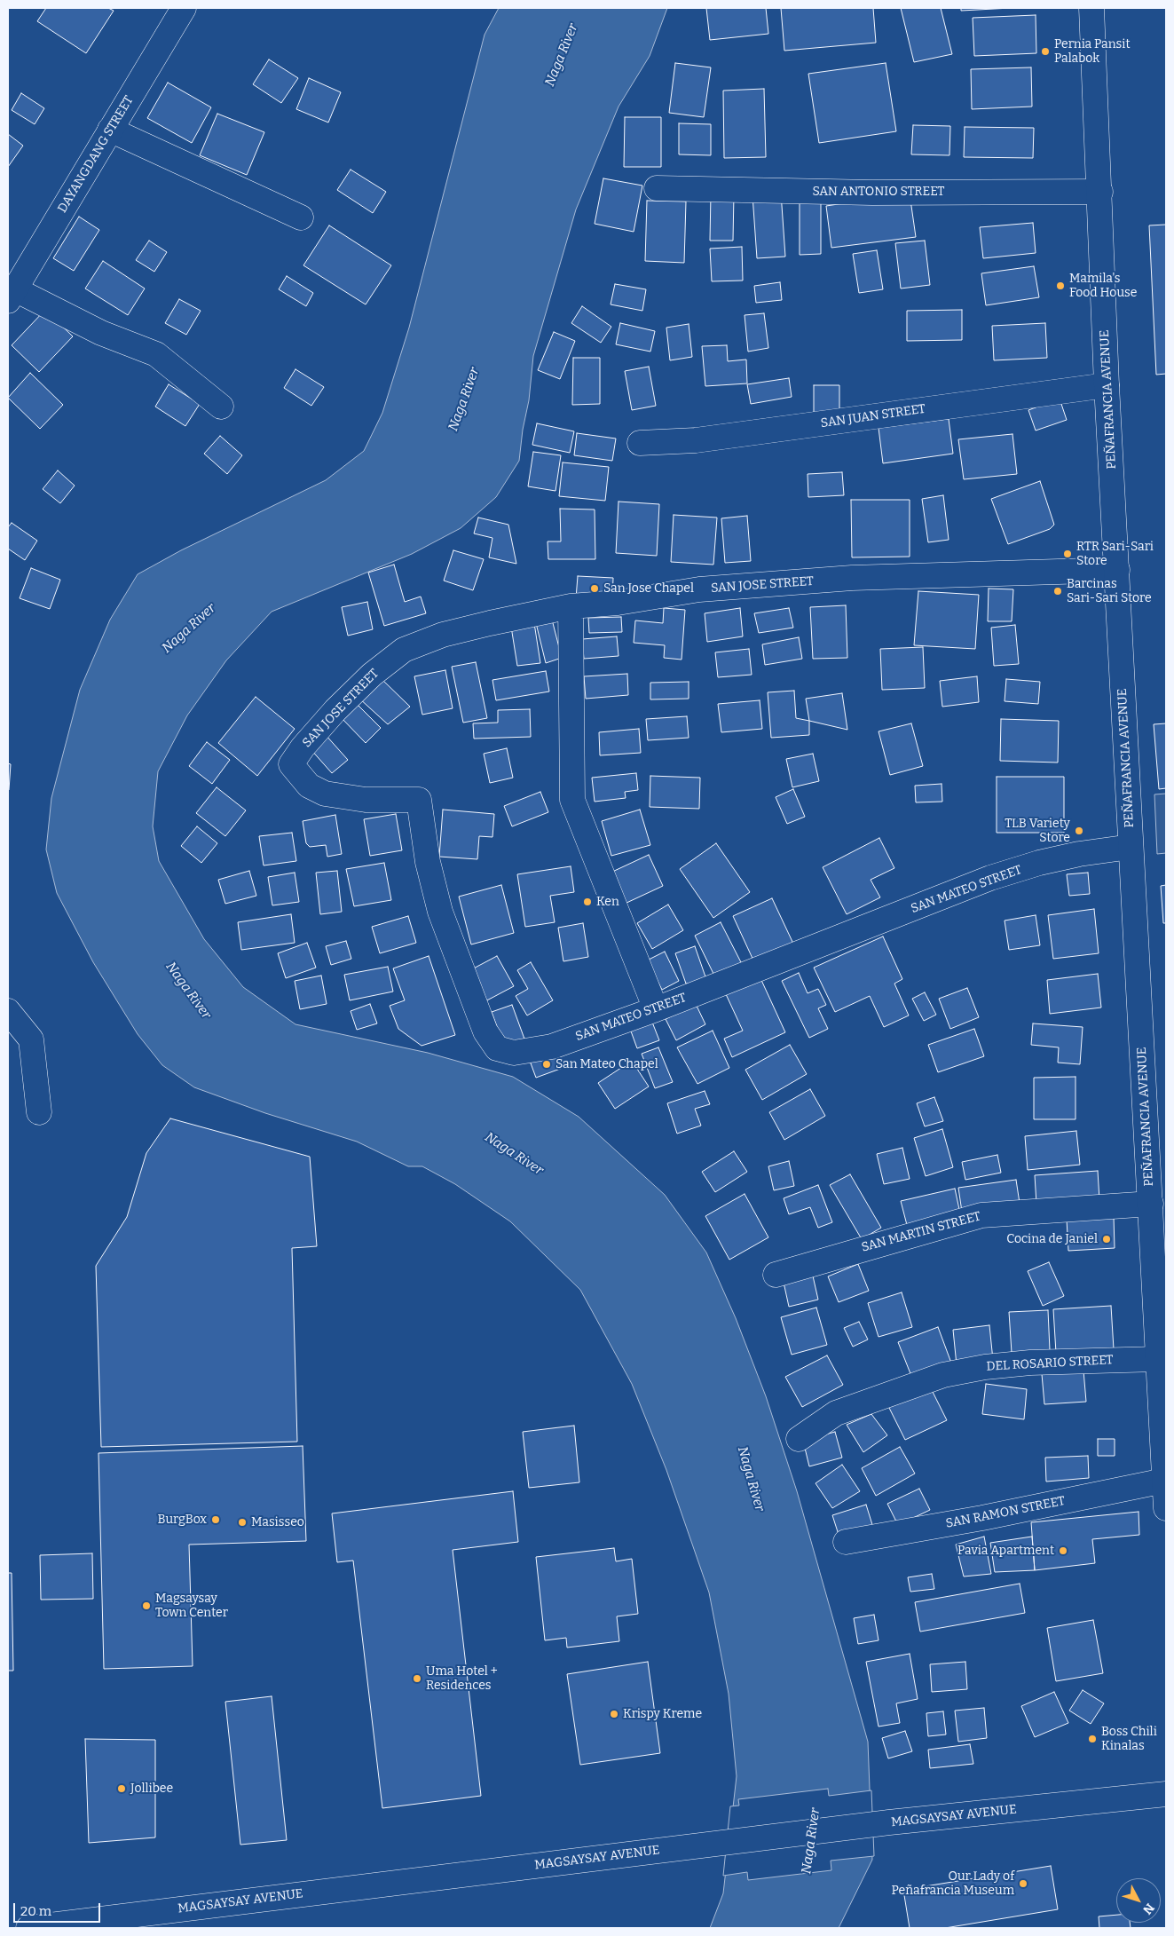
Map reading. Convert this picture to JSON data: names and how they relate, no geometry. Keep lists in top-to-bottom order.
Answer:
{
  "streets": {
    "street": [
      "DAYANGDANG STREET",
      "SAN ANTONIO STREET",
      "PEÑAFRANCIA AVENUE",
      "SAN JUAN STREET",
      "SAN JOSE STREET",
      "SAN MATEO STREET",
      "SAN MARTIN STREET",
      "DEL ROSARIO STREET",
      "SAN RAMON STREET",
      "MAGSAYSAY AVENUE"
    ]
  },
  "crossings": [
    ["SAN ANTONIO STREET", "PEÑAFRANCIA AVENUE"],
    ["PEÑAFRANCIA AVENUE", "SAN JUAN STREET"],
    ["PEÑAFRANCIA AVENUE", "SAN JOSE STREET"],
    ["PEÑAFRANCIA AVENUE", "SAN MATEO STREET"],
    ["PEÑAFRANCIA AVENUE", "SAN MARTIN STREET"],
    ["PEÑAFRANCIA AVENUE", "DEL ROSARIO STREET"],
    ["PEÑAFRANCIA AVENUE", "SAN RAMON STREET"],
    ["SAN JOSE STREET", "SAN MATEO STREET"]
  ],
  "water": ["Naga River"],
  "places": [
    "Pernia Pansit Palabok",
    "Mamila's Food House",
    "RTR Sari-Sari Store",
    "San Jose Chapel",
    "Barcinas Sari-Sari Store",
    "TLB Variety Store",
    "Ken",
    "San Mateo Chapel",
    "Cocina de Janiel",
    "BurgBox",
    "Masisseo",
    "Pavia Apartment",
    "Magsaysay Town Center",
    "Uma Hotel + Residences",
    "Krispy Kreme",
    "Boss Chili Kinalas",
    "Jollibee",
    "Our Lady of Peñafrancia Museum"
  ],
  "scale_bar": "20 m",
  "north": "bottom right"
}
